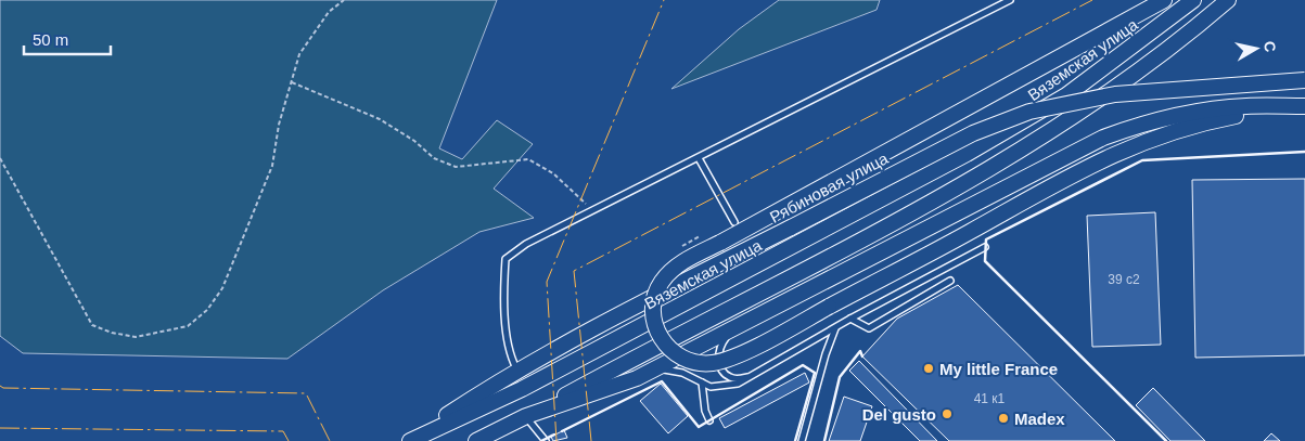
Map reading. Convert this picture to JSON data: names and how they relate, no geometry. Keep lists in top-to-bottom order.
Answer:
{
  "streets": {
    "main road": ["Вяземская улица", "Рябиновая улица"]
  },
  "crossings": [
    ["Вяземская улица", "Рябиновая улица"]
  ],
  "places": ["My little France", "Del gusto", "Madex"],
  "house_numbers": ["39 с2", "41 к1"],
  "scale_bar": "50 m",
  "north": "right"
}
